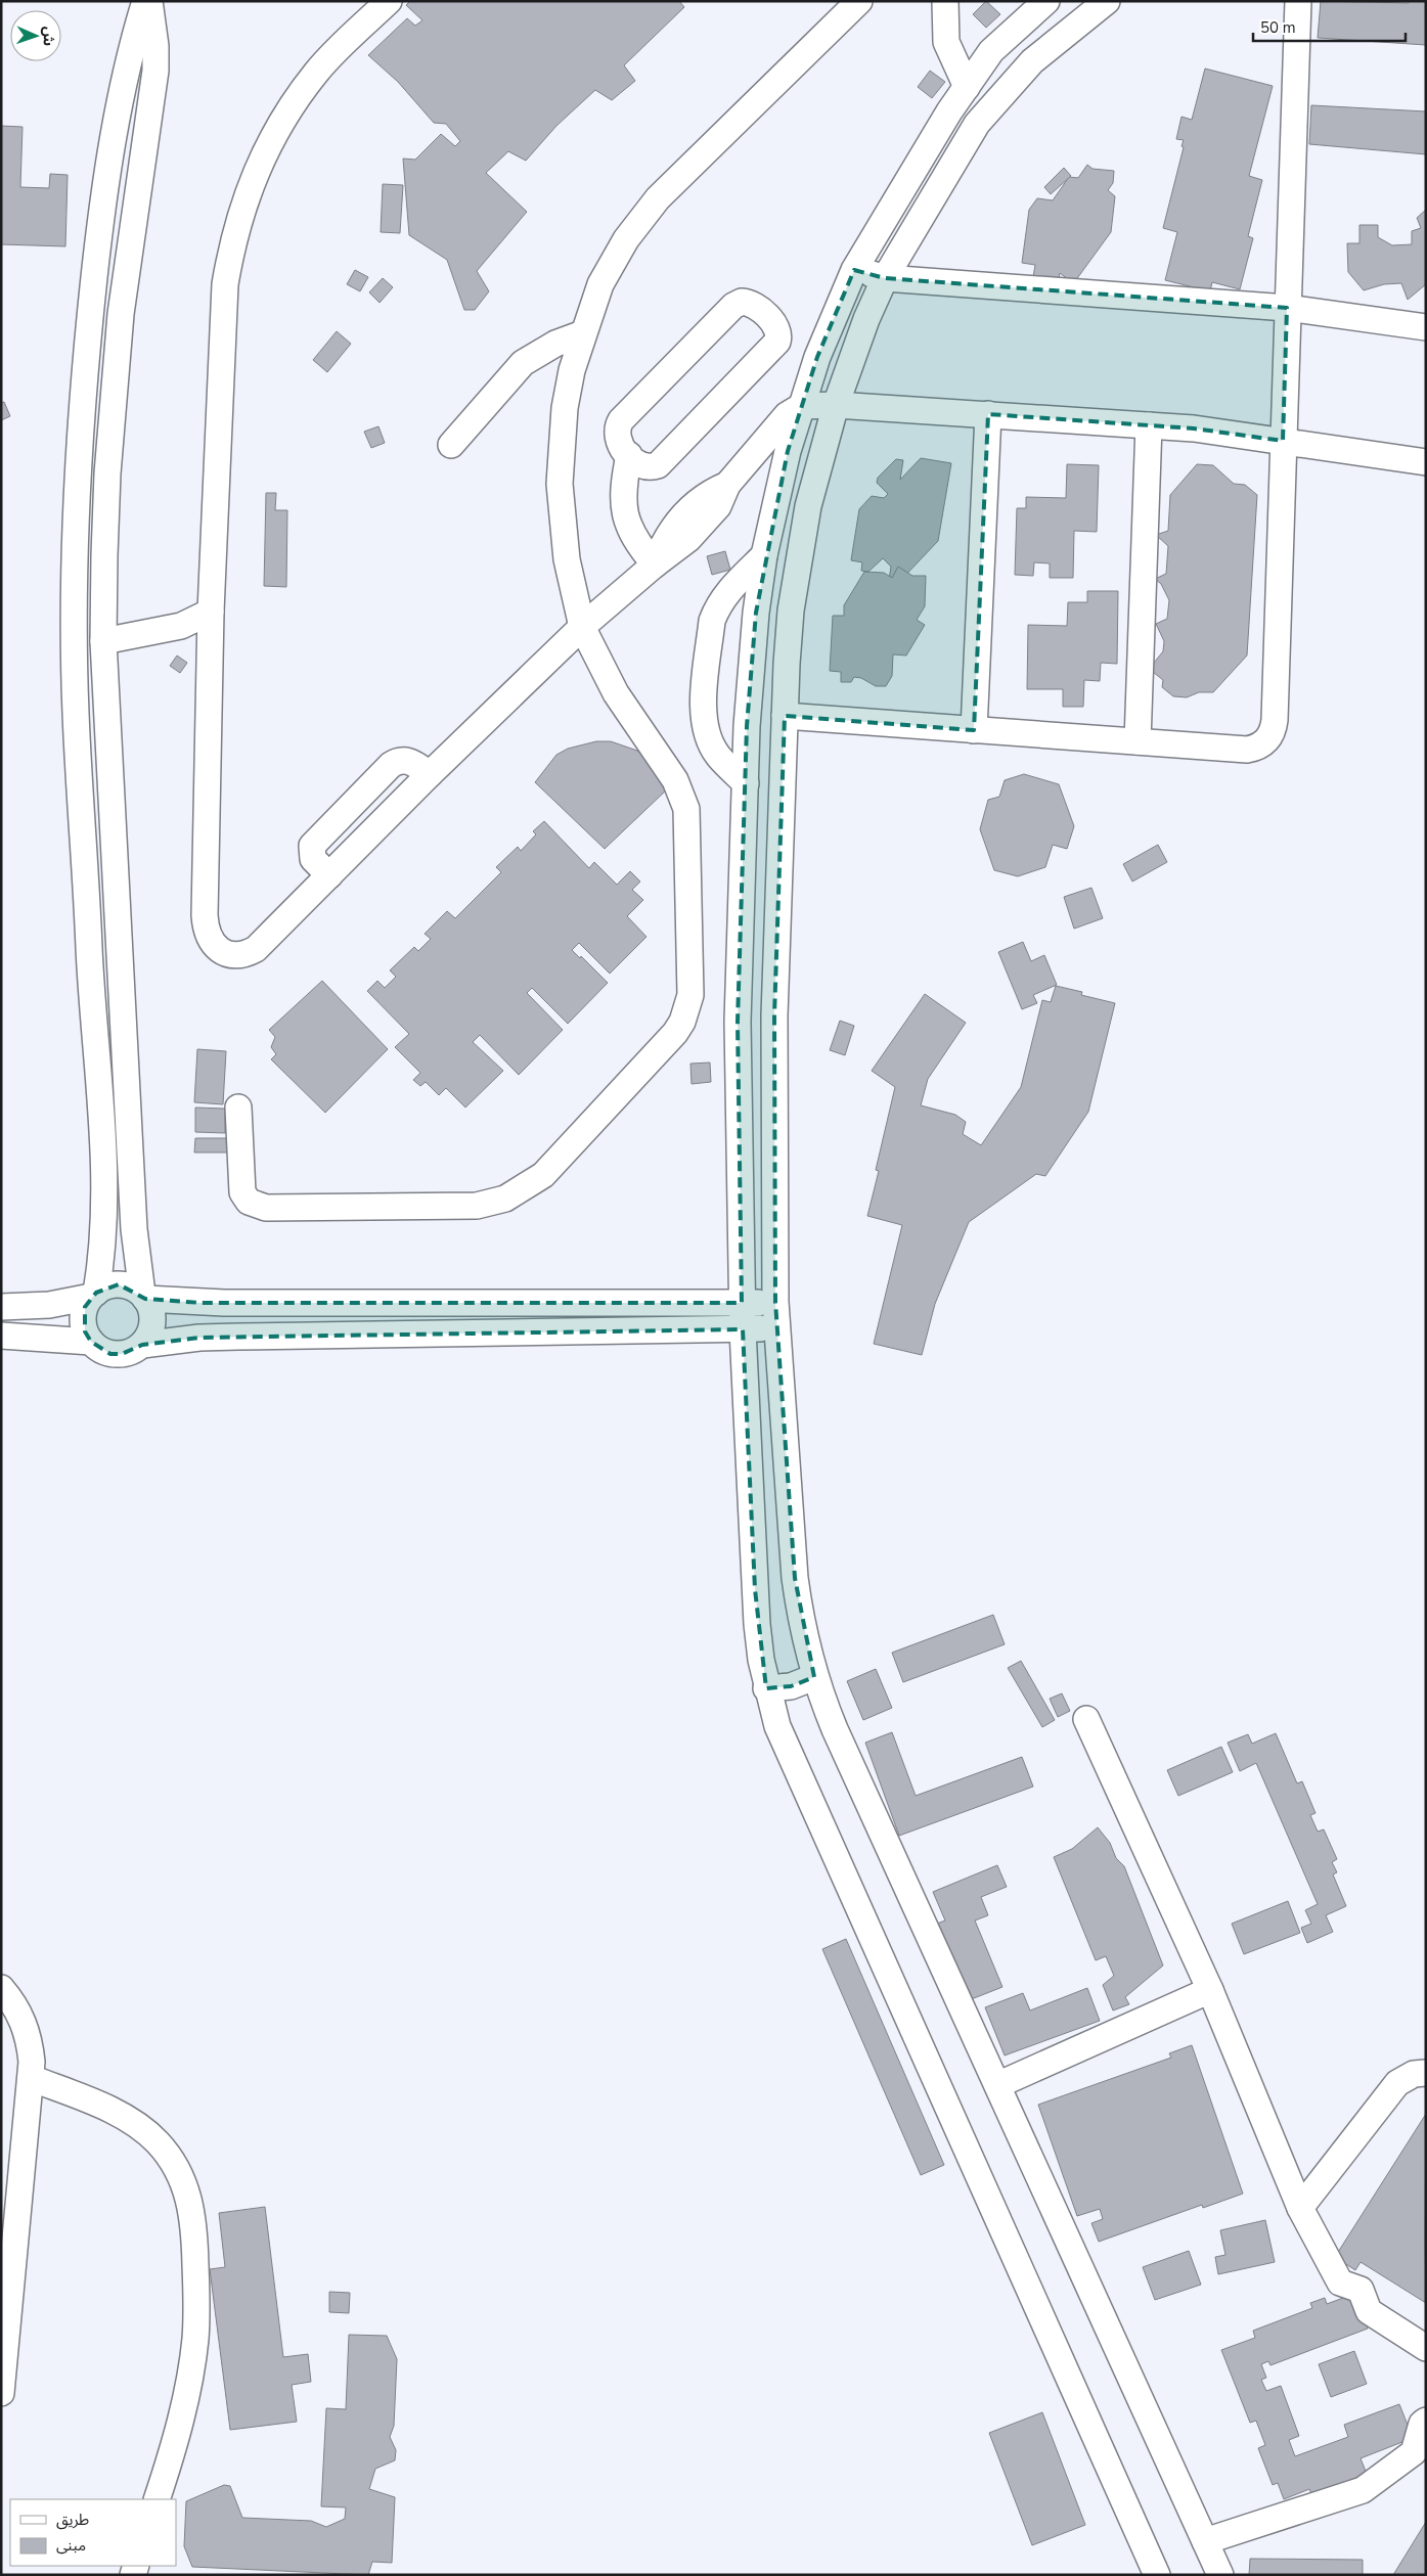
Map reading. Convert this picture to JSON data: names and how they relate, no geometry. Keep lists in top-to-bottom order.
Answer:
{
  "legend": ["طريق", "مبنى"],
  "scale_bar": "50 m",
  "north": "right"
}
